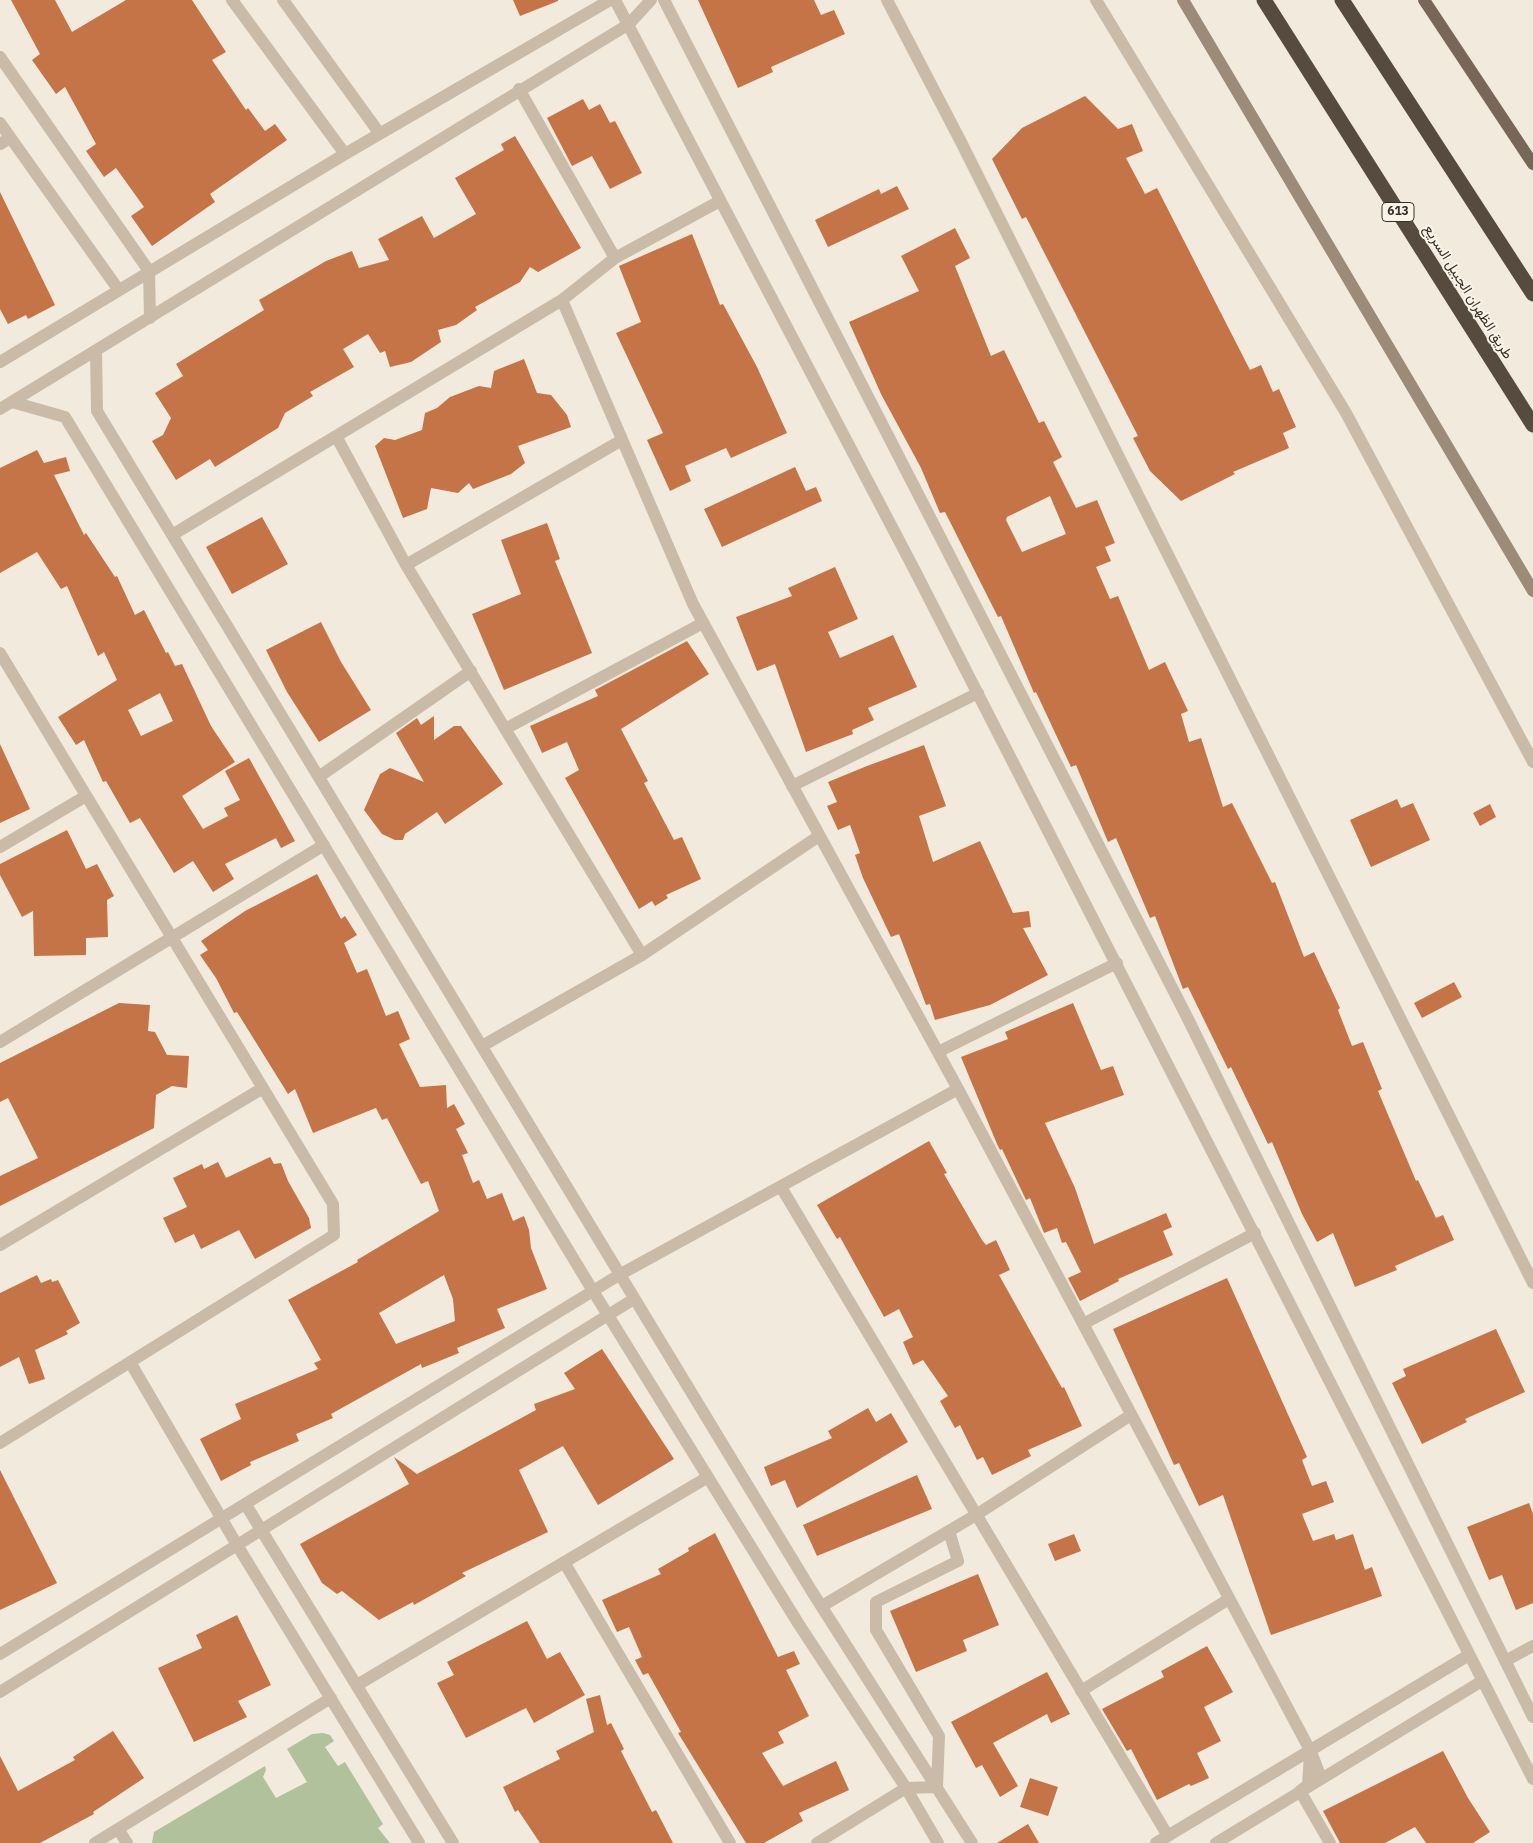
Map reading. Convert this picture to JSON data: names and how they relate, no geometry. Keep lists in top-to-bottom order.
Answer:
{
  "streets": {
    "highway": ["613", "طريق الظهران الجبيل السريع"]
  }
}
